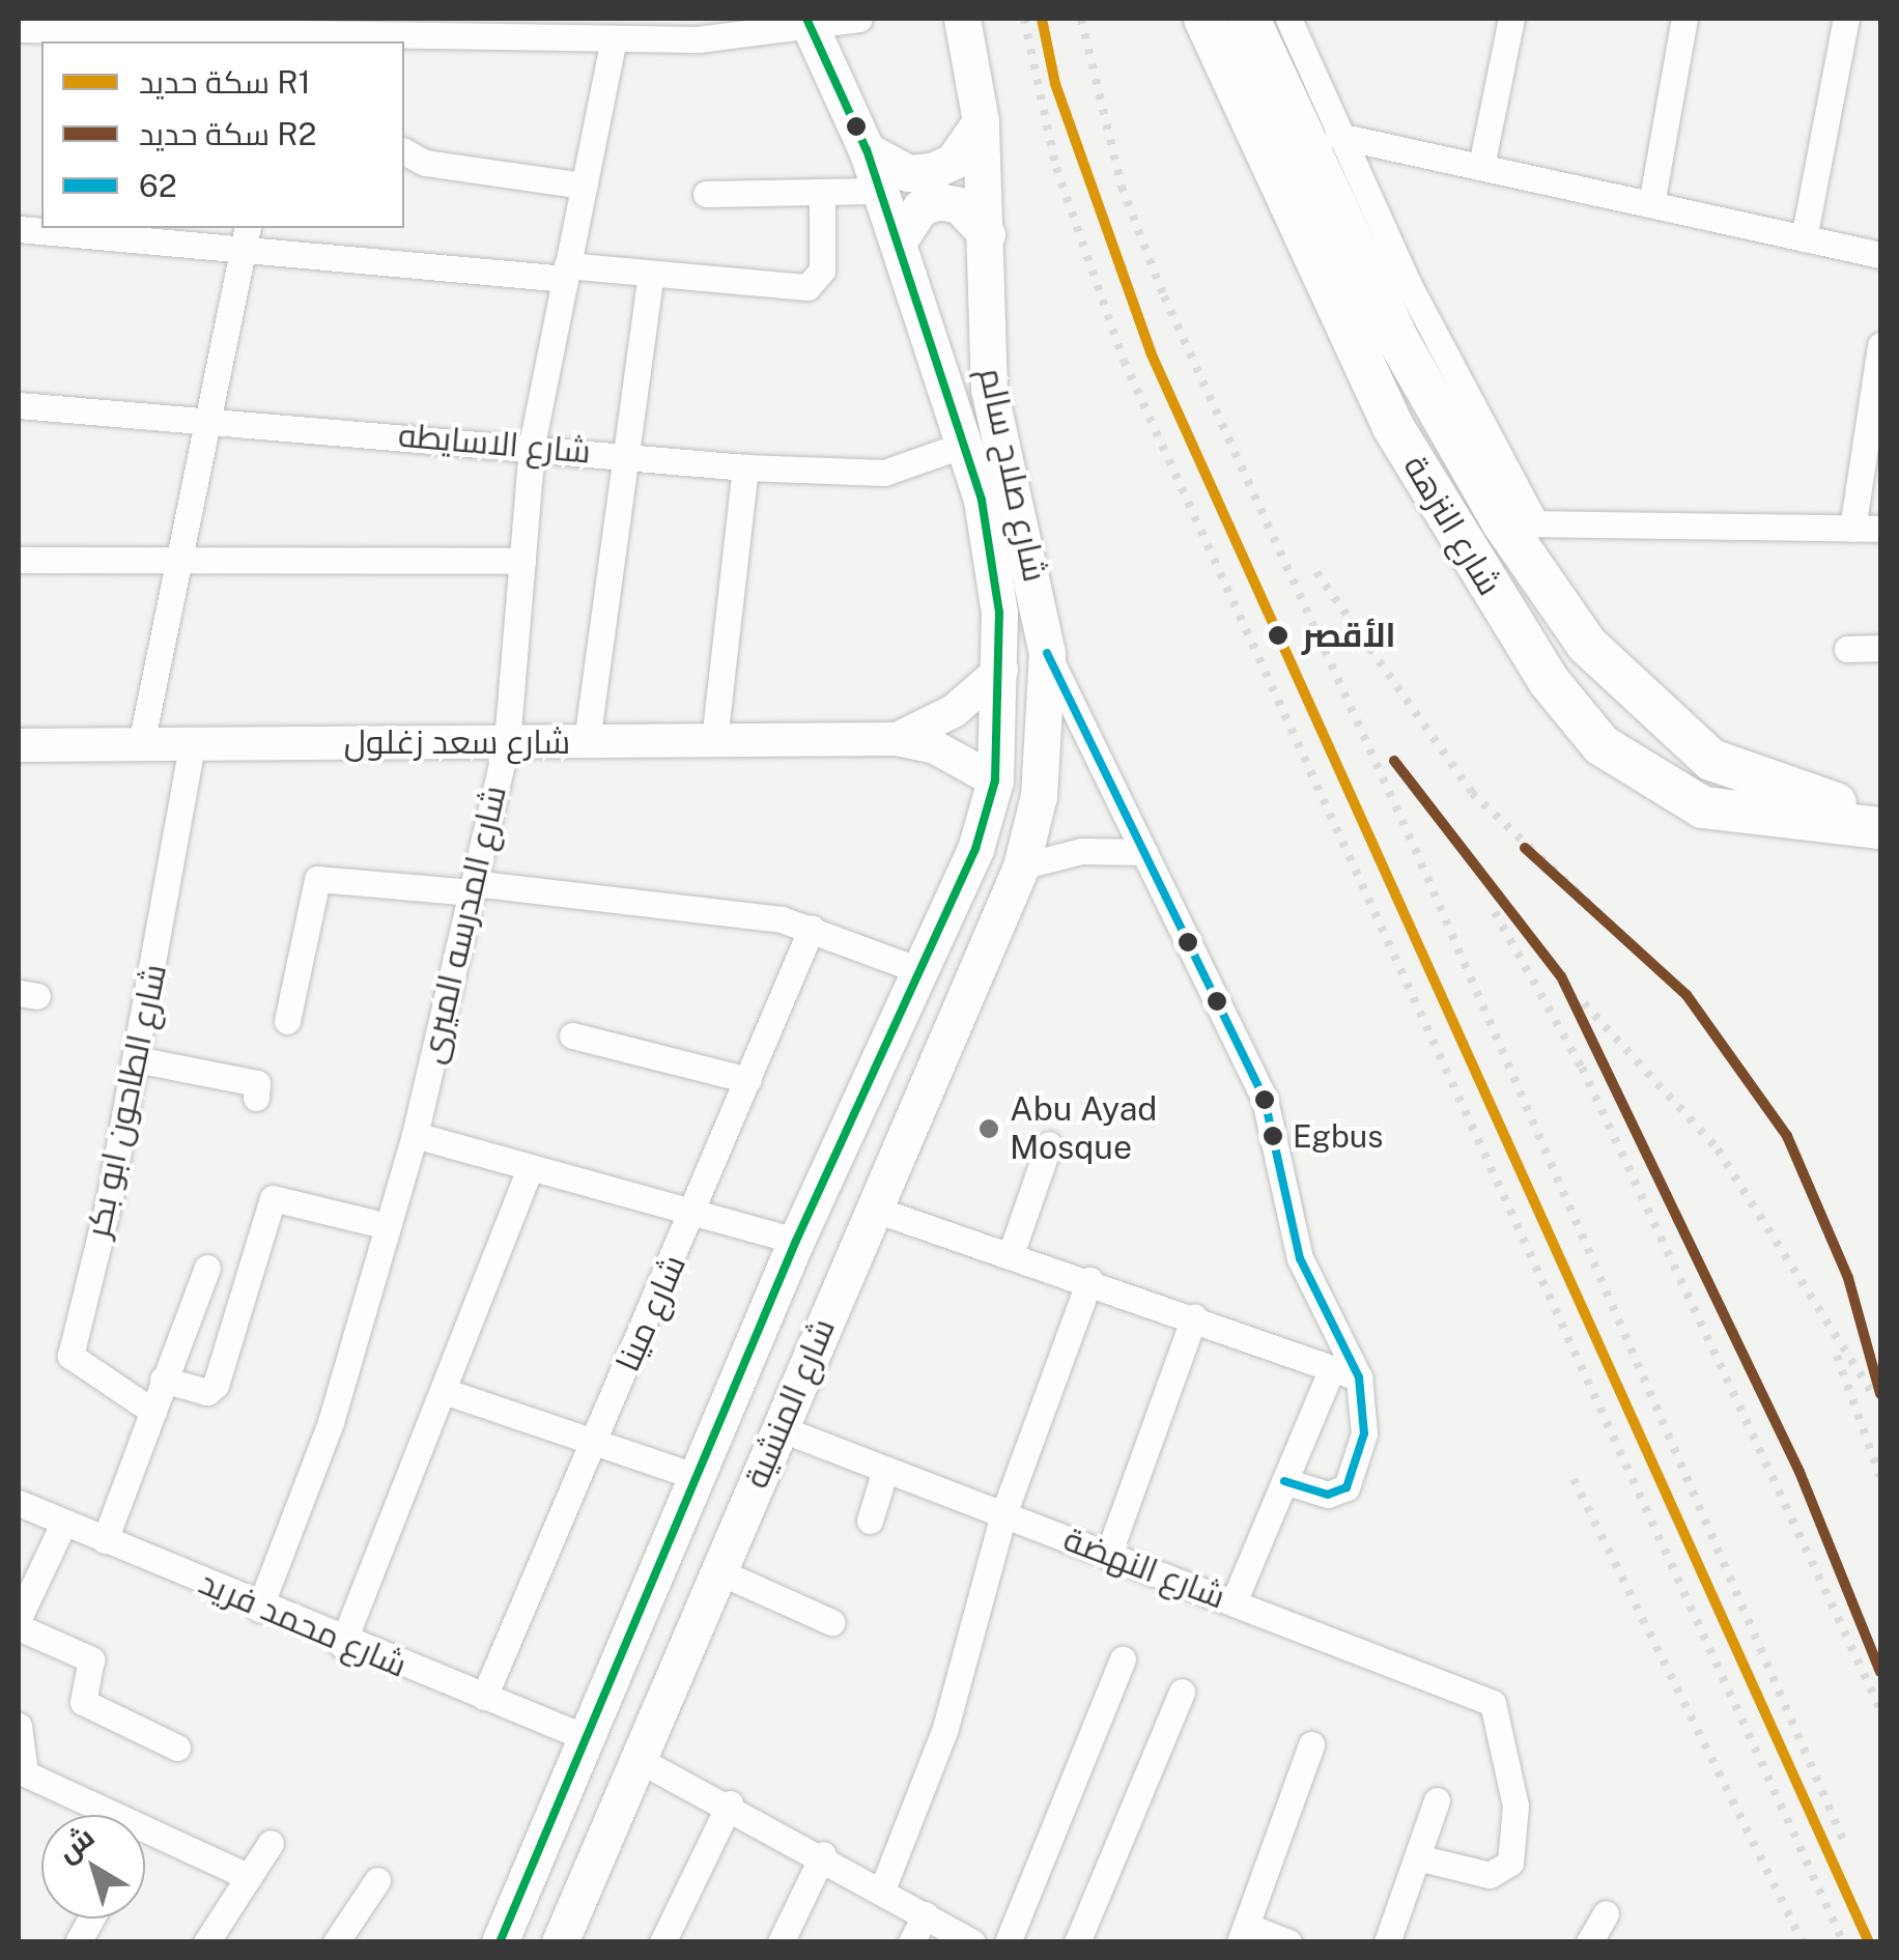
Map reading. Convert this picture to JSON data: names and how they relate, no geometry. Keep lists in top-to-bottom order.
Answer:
{
  "streets": {
    "main road": ["شارع صلاح سالم", "شارع النزهة", "شارع المنشية"],
    "street": [
      "شارع الاسايطه",
      "شارع سعد زغلول",
      "شارع المدرسه الميرى",
      "شارع الطاحون ابو بكر",
      "شارع مينا",
      "شارع النهضة",
      "شارع محمد فريد"
    ]
  },
  "crossings": [
    ["شارع الاسايطه", "شارع المدرسه الميرى"],
    ["شارع الاسايطه", "شارع المنشية"],
    ["شارع صلاح سالم", "شارع المنشية"],
    ["شارع سعد زغلول", "شارع المدرسه الميرى"],
    ["شارع سعد زغلول", "شارع الطاحون ابو بكر"],
    ["شارع سعد زغلول", "شارع المنشية"],
    ["شارع المدرسه الميرى", "شارع محمد فريد"],
    ["شارع مينا", "شارع محمد فريد"],
    ["شارع المنشية", "شارع النهضة"],
    ["شارع المنشية", "شارع محمد فريد"]
  ],
  "places": ["الأقصر", "Abu Ayad Mosque", "Egbus"],
  "lines": ["rail line R1", "transit line 62", "rail line R2"],
  "legend": ["سكة حديد R1", "سكة حديد R2", "62"],
  "north": "top left"
}
